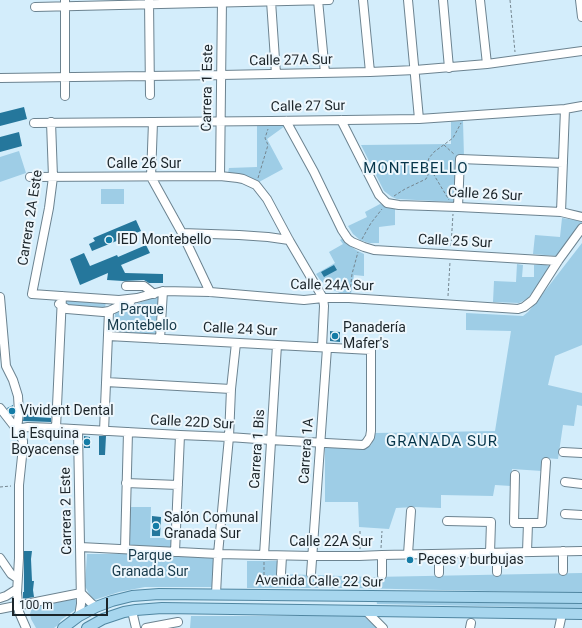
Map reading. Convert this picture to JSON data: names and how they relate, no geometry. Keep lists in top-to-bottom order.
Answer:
{
  "streets": {
    "main road": ["Avenida Calle 22 Sur"],
    "street": [
      "Calle 27A Sur",
      "Carrera 1 Este",
      "Calle 27 Sur",
      "Calle 26 Sur",
      "Carrera 2A Este",
      "Calle 25 Sur",
      "Calle 24A Sur",
      "Calle 24 Sur",
      "Calle 22D Sur",
      "Carrera 1 Bis",
      "Carrera 1A",
      "Carrera 2 Este",
      "Calle 22A Sur"
    ]
  },
  "crossings": [
    ["Calle 27A Sur", "Carrera 1 Este"],
    ["Carrera 1 Este", "Calle 27 Sur"],
    ["Carrera 1 Este", "Calle 26 Sur"],
    ["Calle 27 Sur", "Calle 26 Sur"],
    ["Calle 27 Sur", "Carrera 2A Este"],
    ["Calle 27 Sur", "Calle 25 Sur"],
    ["Calle 26 Sur", "Carrera 2A Este"],
    ["Carrera 2A Este", "Calle 24A Sur"],
    ["Calle 25 Sur", "Calle 24A Sur"],
    ["Calle 24A Sur", "Carrera 1A"],
    ["Calle 24 Sur", "Calle 22D Sur"],
    ["Calle 24 Sur", "Carrera 1 Bis"],
    ["Calle 24 Sur", "Carrera 1A"],
    ["Calle 22D Sur", "Carrera 1 Bis"],
    ["Calle 22D Sur", "Carrera 1A"],
    ["Calle 22D Sur", "Carrera 2 Este"],
    ["Carrera 1 Bis", "Calle 22A Sur"],
    ["Carrera 1A", "Calle 22A Sur"],
    ["Carrera 2 Este", "Calle 22A Sur"],
    ["Carrera 2 Este", "Avenida Calle 22 Sur"]
  ],
  "districts": ["MONTEBELLO", "GRANADA SUR"],
  "parks": ["Parque Montebello", "Parque Granada Sur"],
  "places": [
    "IED Montebello",
    "Panadería Mafer's",
    "Vivident Dental",
    "La Esquina Boyacense",
    "Salón Comunal Granada Sur",
    "Peces y burbujas"
  ],
  "scale_bar": "100 m"
}
